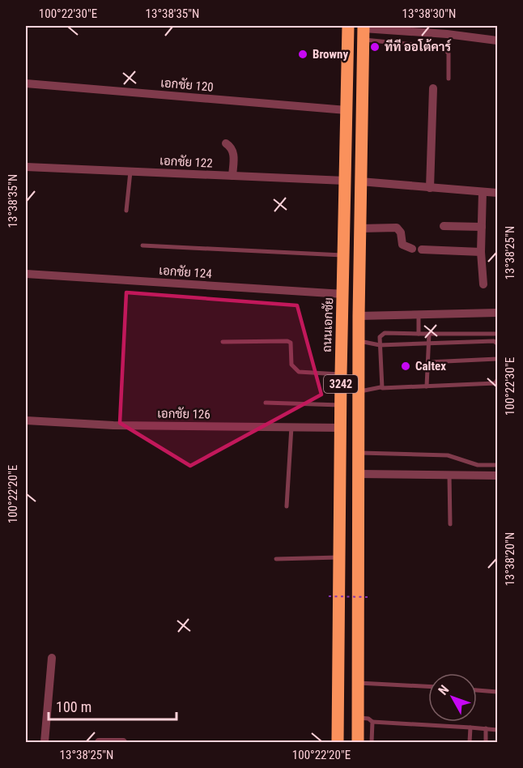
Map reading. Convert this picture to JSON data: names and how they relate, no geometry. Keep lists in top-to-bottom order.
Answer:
{
  "streets": {
    "main road": ["ถนนเอกชัย", "3242"],
    "street": [
      "เอกชัย 120",
      "เอกชัย 122",
      "เอกชัย 124",
      "เอกชัย 126"
    ]
  },
  "crossings": [
    ["เอกชัย 120", "ถนนเอกชัย"],
    ["เอกชัย 122", "ถนนเอกชัย"],
    ["เอกชัย 124", "ถนนเอกชัย"],
    ["ถนนเอกชัย", "เอกชัย 126"]
  ],
  "places": ["ทีที ออโต้คาร์", "Browny", "Caltex"],
  "scale_bar": "100 m",
  "north": "top left",
  "coordinates": [
    "100°22'30\"E",
    "13°38'35\"N",
    "13°38'30\"N",
    "13°38'25\"N",
    "100°22'20\"E",
    "13°38'20\"N"
  ]
}
